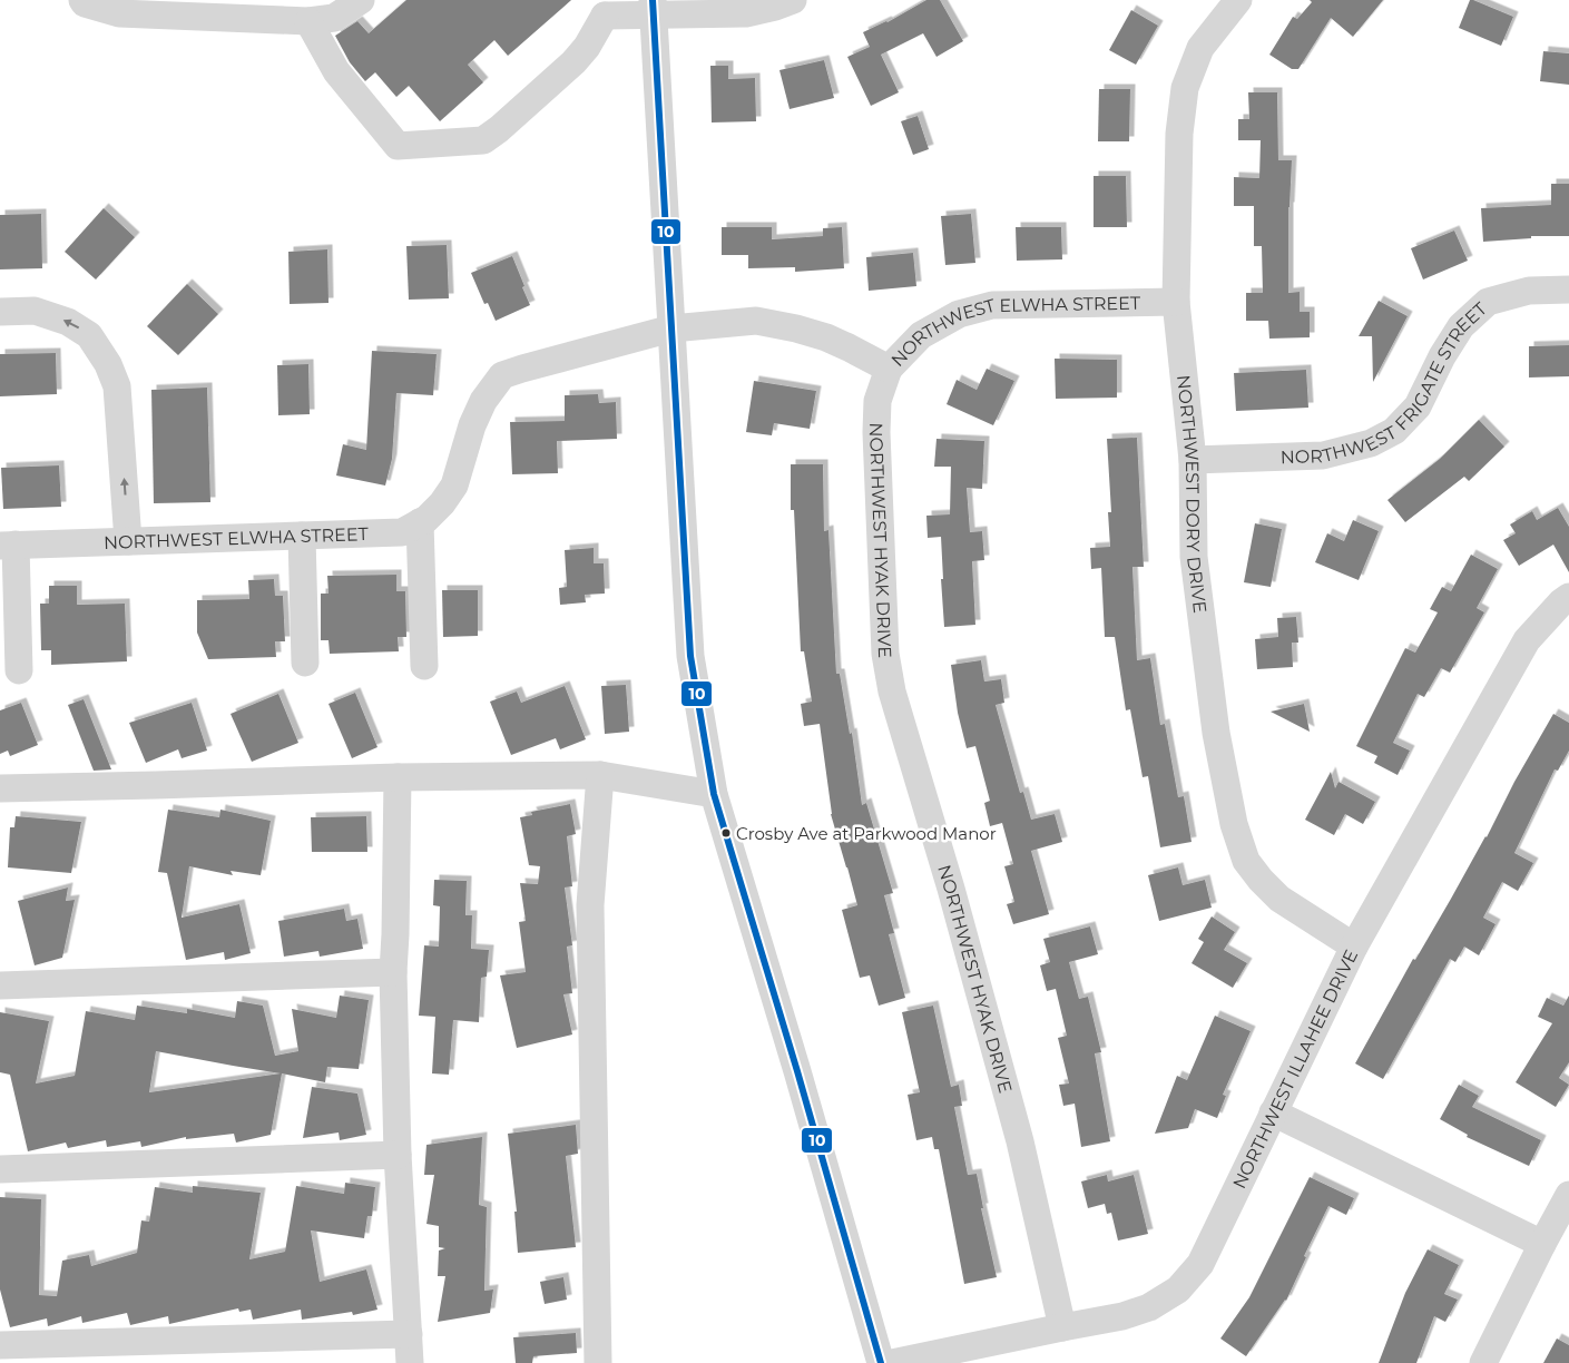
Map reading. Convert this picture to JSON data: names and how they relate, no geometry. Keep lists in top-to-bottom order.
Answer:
{
  "streets": {
    "street": [
      "NORTHWEST ELWHA STREET",
      "NORTHWEST FRIGATE STREET",
      "NORTHWEST DORY DRIVE",
      "NORTHWEST HYAK DRIVE",
      "NORTHWEST ILLAHEE DRIVE"
    ]
  },
  "crossings": [
    ["NORTHWEST ELWHA STREET", "NORTHWEST DORY DRIVE"],
    ["NORTHWEST ELWHA STREET", "NORTHWEST HYAK DRIVE"],
    ["NORTHWEST FRIGATE STREET", "NORTHWEST DORY DRIVE"],
    ["NORTHWEST DORY DRIVE", "NORTHWEST ILLAHEE DRIVE"],
    ["NORTHWEST HYAK DRIVE", "NORTHWEST ILLAHEE DRIVE"]
  ],
  "places": ["Crosby Ave at Parkwood Manor"],
  "lines": ["transit line 10"]
}
